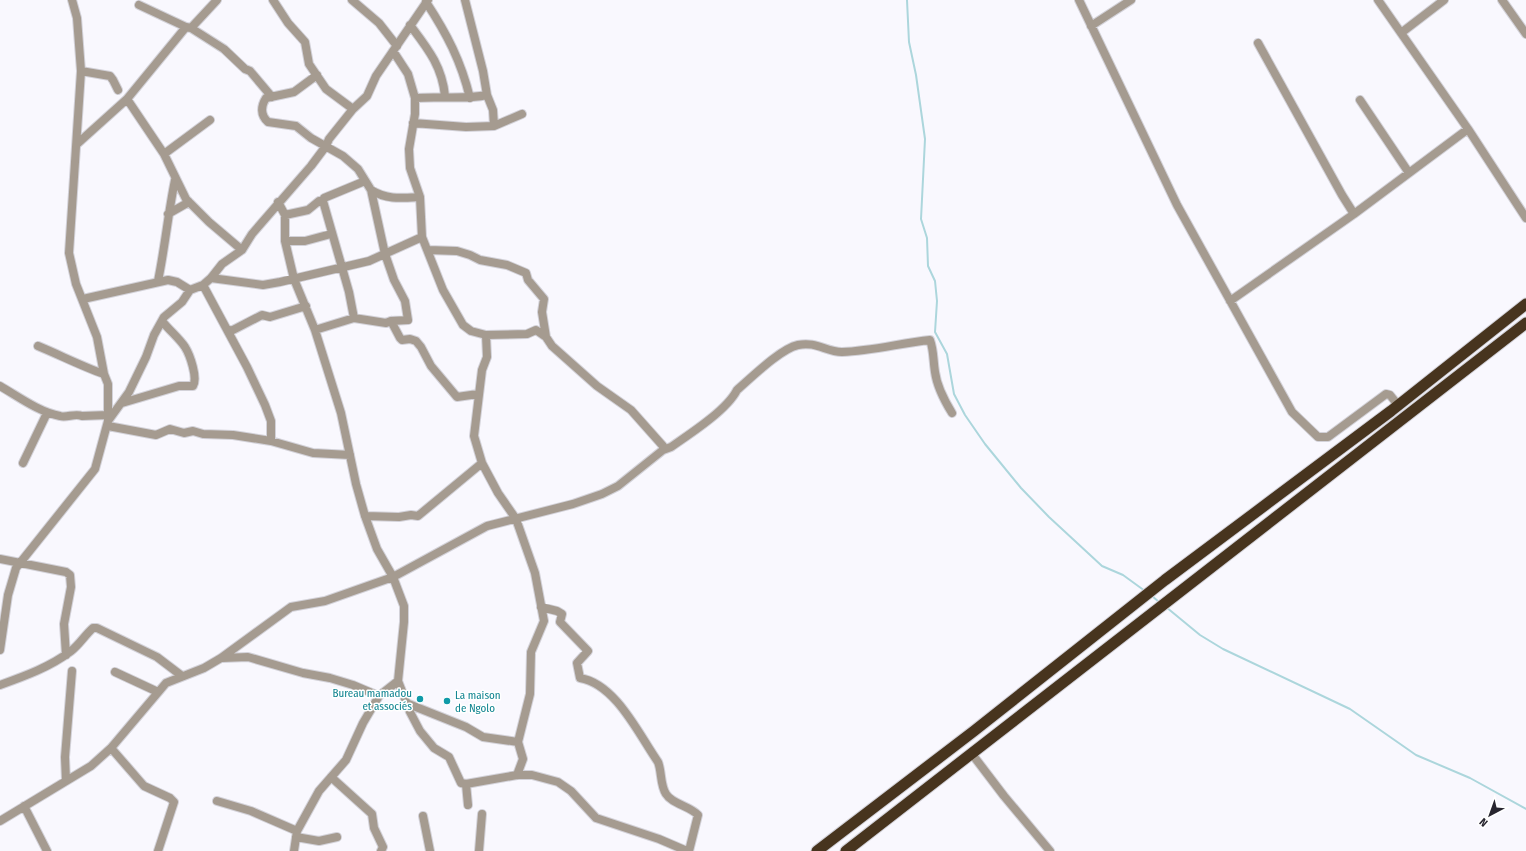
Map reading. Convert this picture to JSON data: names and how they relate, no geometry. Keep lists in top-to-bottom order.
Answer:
{
  "places": ["Bureau mamadou et associés", "La maison de Ngolo"],
  "north": "bottom left"
}
